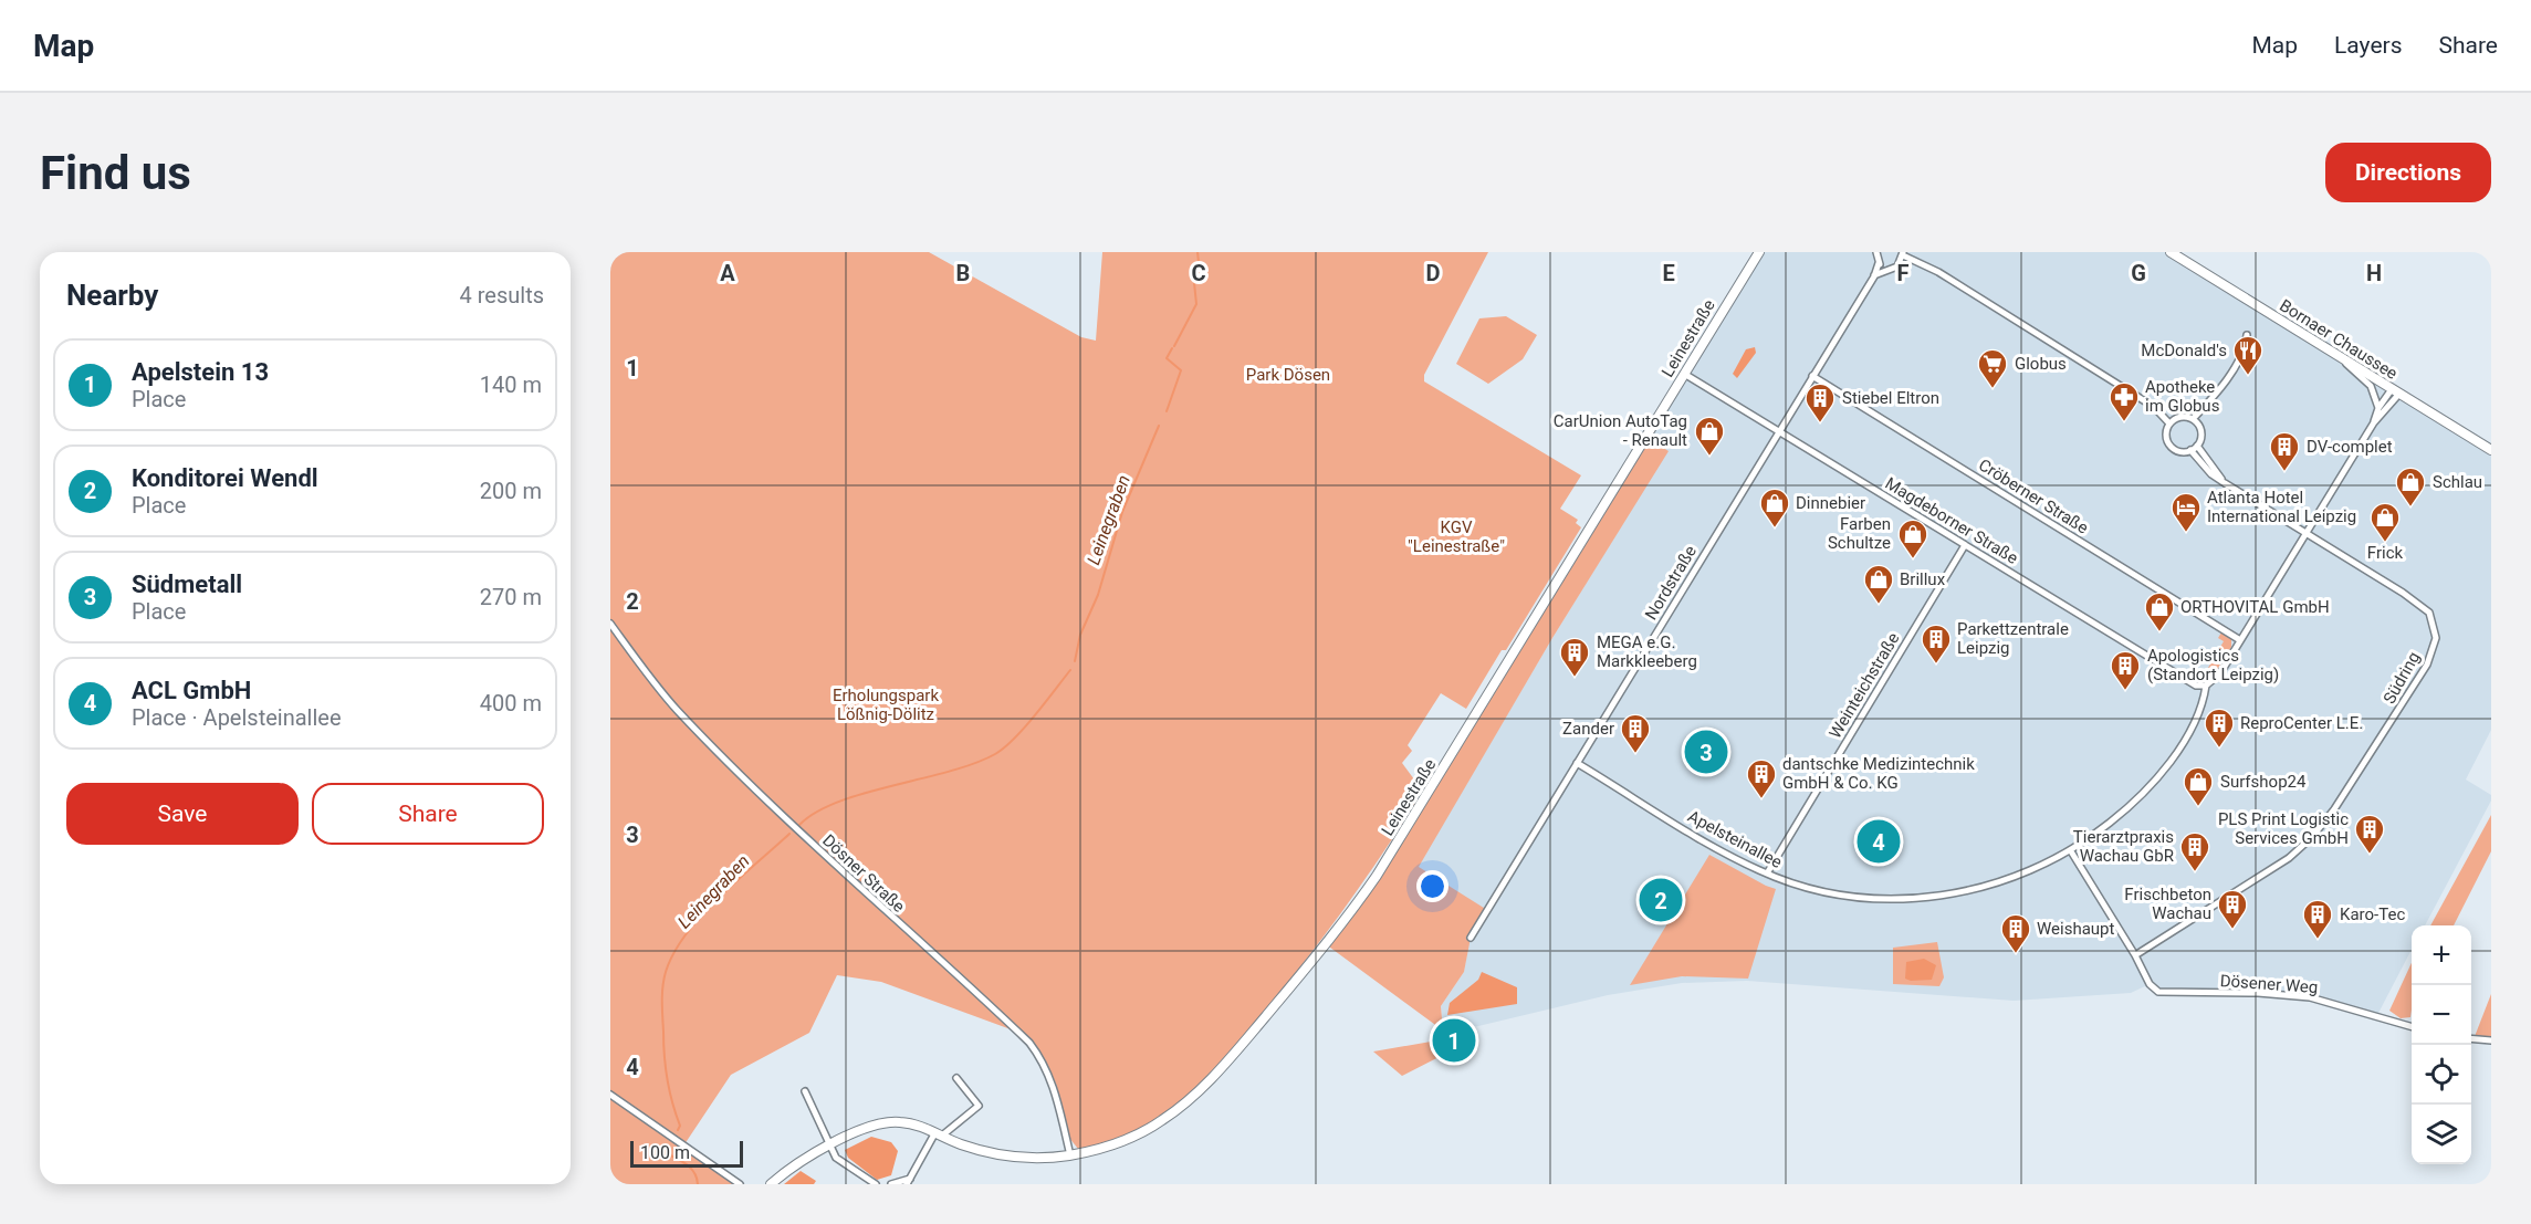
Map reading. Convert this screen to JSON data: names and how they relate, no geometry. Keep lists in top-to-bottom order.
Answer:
{
  "streets": {
    "main road": ["Leinestraße", "Bornaer Chaussee"],
    "street": [
      "Cröberner Straße",
      "Magdeborner Straße",
      "Nordstraße",
      "Südring",
      "Weinteichstraße",
      "Apelsteinallee",
      "Dösner Straße",
      "Dösener Weg"
    ]
  },
  "crossings": [
    ["Leinestraße", "Magdeborner Straße"],
    ["Leinestraße", "Dösner Straße"],
    ["Bornaer Chaussee", "Apelsteinallee"],
    ["Cröberner Straße", "Nordstraße"],
    ["Cröberner Straße", "Apelsteinallee"],
    ["Magdeborner Straße", "Nordstraße"],
    ["Magdeborner Straße", "Weinteichstraße"],
    ["Magdeborner Straße", "Apelsteinallee"],
    ["Nordstraße", "Südring"],
    ["Nordstraße", "Apelsteinallee"],
    ["Südring", "Apelsteinallee"],
    ["Südring", "Dösener Weg"],
    ["Weinteichstraße", "Apelsteinallee"]
  ],
  "water": ["Leinegraben"],
  "parks": ["Park Dösen", "KGV \"Leinestraße\"", "Erholungspark Lößnig-Dölitz"],
  "places": {
    "restaurant": ["McDonald's"],
    "supermarket": ["Globus"],
    "pharmacy": ["Apotheke im Globus"],
    "building": [
      "Stiebel Eltron",
      "DV-complet",
      "Parkettzentrale Leipzig",
      "MEGA e.G. Markkleeberg",
      "Apologistics (Standort Leipzig)",
      "ReproCenter L.E.",
      "Zander",
      "dantschke Medizintechnik GmbH & Co. KG",
      "PLS Print Logistic Services GmbH",
      "Tierarztpraxis Wachau GbR",
      "Frischbeton Wachau",
      "Karo-Tec",
      "Weishaupt"
    ],
    "shop": [
      "CarUnion AutoTag - Renault",
      "Schlau",
      "Dinnebier",
      "Frick",
      "Farben Schultze",
      "Brillux",
      "ORTHOVITAL GmbH",
      "Surfshop24"
    ],
    "hotel": ["Atlanta Hotel International Leipzig"]
  },
  "scale_bar": "100 m",
  "page": {
    "header": "Map",
    "nav": ["Map", "Layers", "Share"],
    "buttons": [
      "Directions",
      ["Save", "Share"]
    ],
    "title": "Find us",
    "heading": ["Nearby", "4 results"],
    "list": [
      {
        "mark": "1",
        "name": "Apelstein 13",
        "note": "Place",
        "value": "140 m"
      },
      {
        "mark": "2",
        "name": "Konditorei Wendl",
        "note": "Place",
        "value": "200 m"
      },
      {
        "mark": "3",
        "name": "Südmetall",
        "note": "Place",
        "value": "270 m"
      },
      {
        "mark": "4",
        "name": "ACL GmbH",
        "note": "Place · Apelsteinallee",
        "value": "400 m"
      }
    ],
    "pins": [
      "3",
      "4",
      "2",
      "1"
    ],
    "map_buttons": ["+", "−"],
    "scale": "100 m"
  },
  "grid": {
    "columns": [
      "A",
      "B",
      "C",
      "D",
      "E",
      "F",
      "G",
      "H"
    ],
    "rows": [
      "1",
      "2",
      "3",
      "4"
    ]
  }
}
